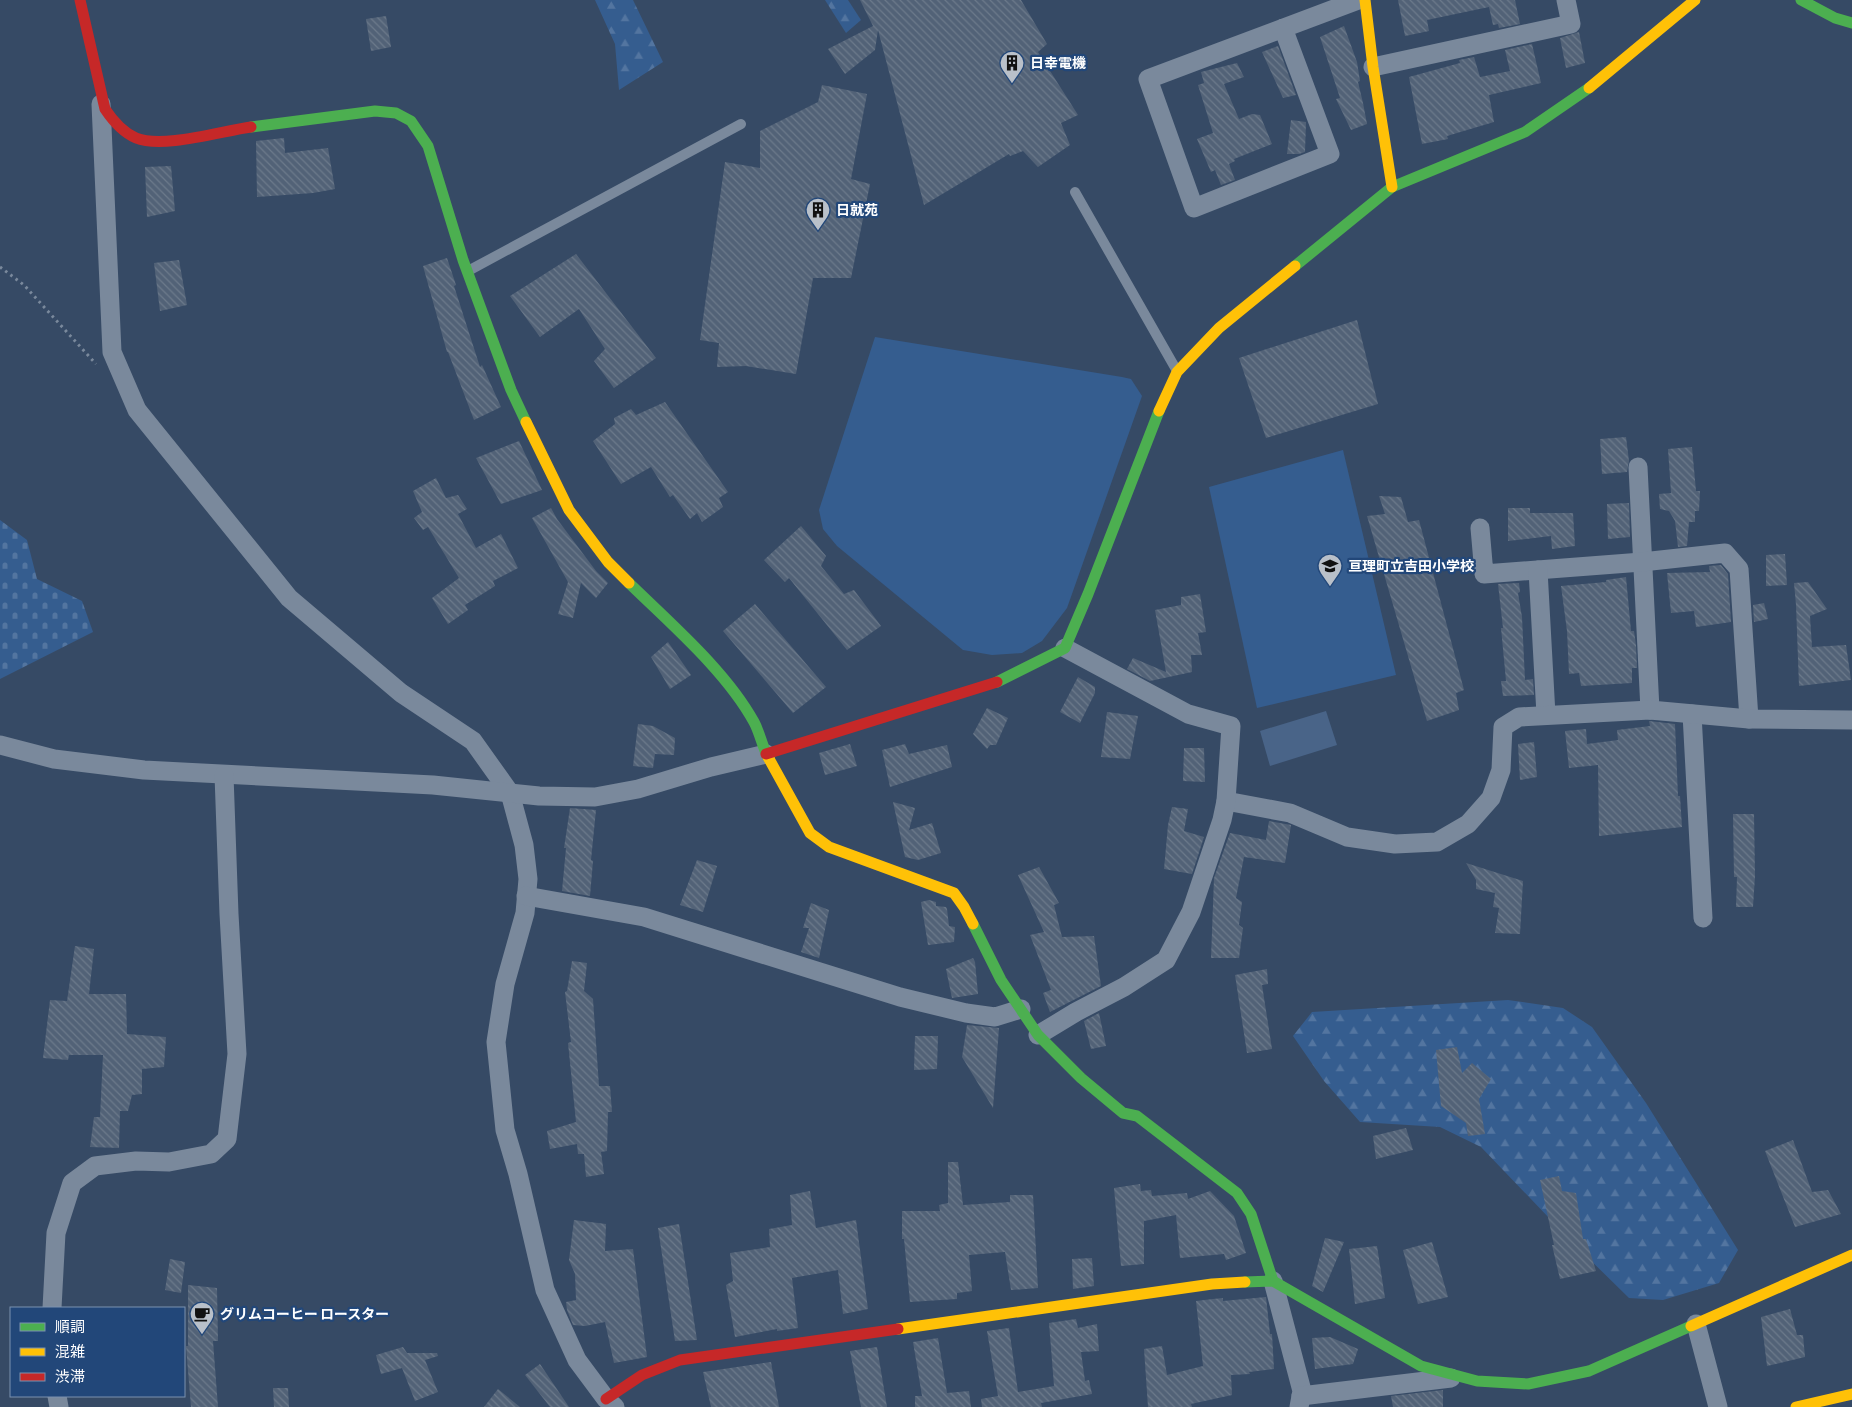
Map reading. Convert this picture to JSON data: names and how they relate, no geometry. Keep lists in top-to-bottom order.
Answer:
{
  "places": {
    "building": ["日幸電機", "日就苑"],
    "school or university": ["亘理町立吉田小学校"],
    "cafe": ["グリムコーヒー ロースター"]
  },
  "legend": ["順調", "混雑", "渋滞"]
}
